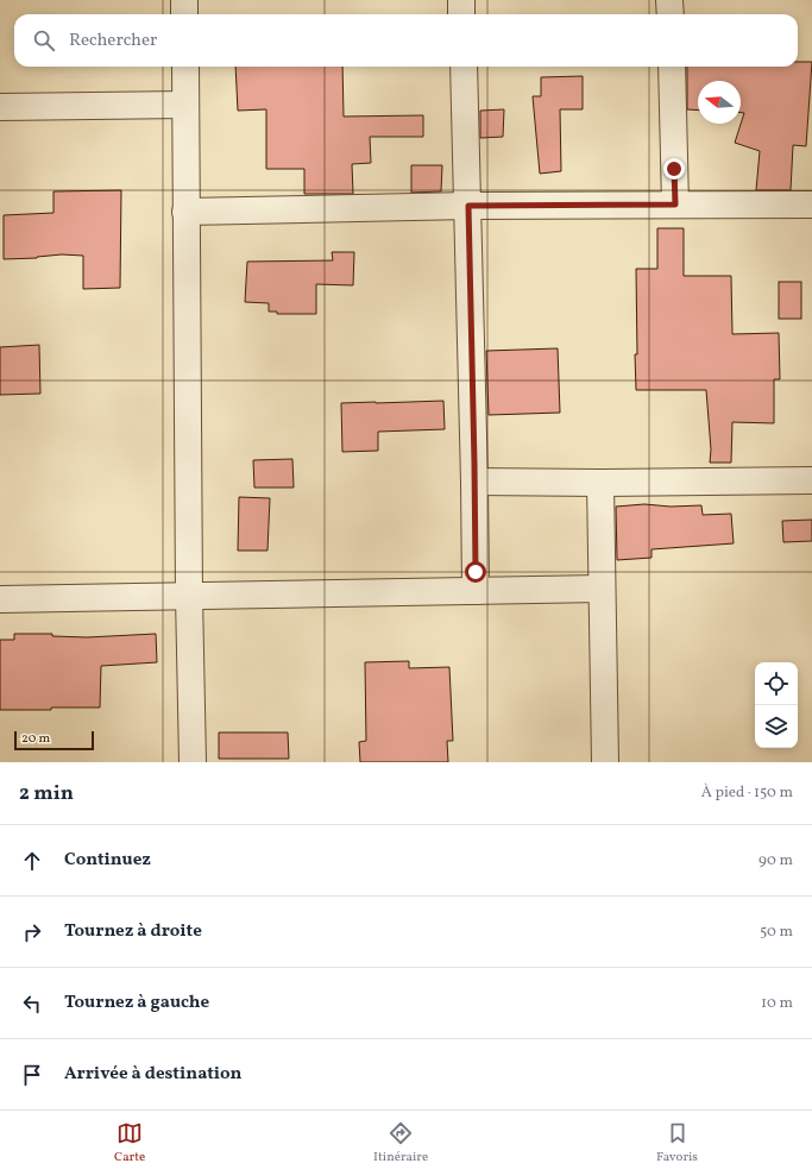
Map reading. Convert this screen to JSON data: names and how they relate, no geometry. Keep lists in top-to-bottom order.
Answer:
{
  "scale_bar": "20 m",
  "north": "left",
  "page": {
    "search": "Rechercher",
    "scale": "20 m",
    "heading": ["2 min", "À pied · 150 m"],
    "list": [
      ["Continuez", "90 m"],
      ["Tournez à droite", "50 m"],
      ["Tournez à gauche", "10 m"],
      "Arrivée à destination"
    ],
    "nav": ["Carte", "Itinéraire", "Favoris"]
  }
}
